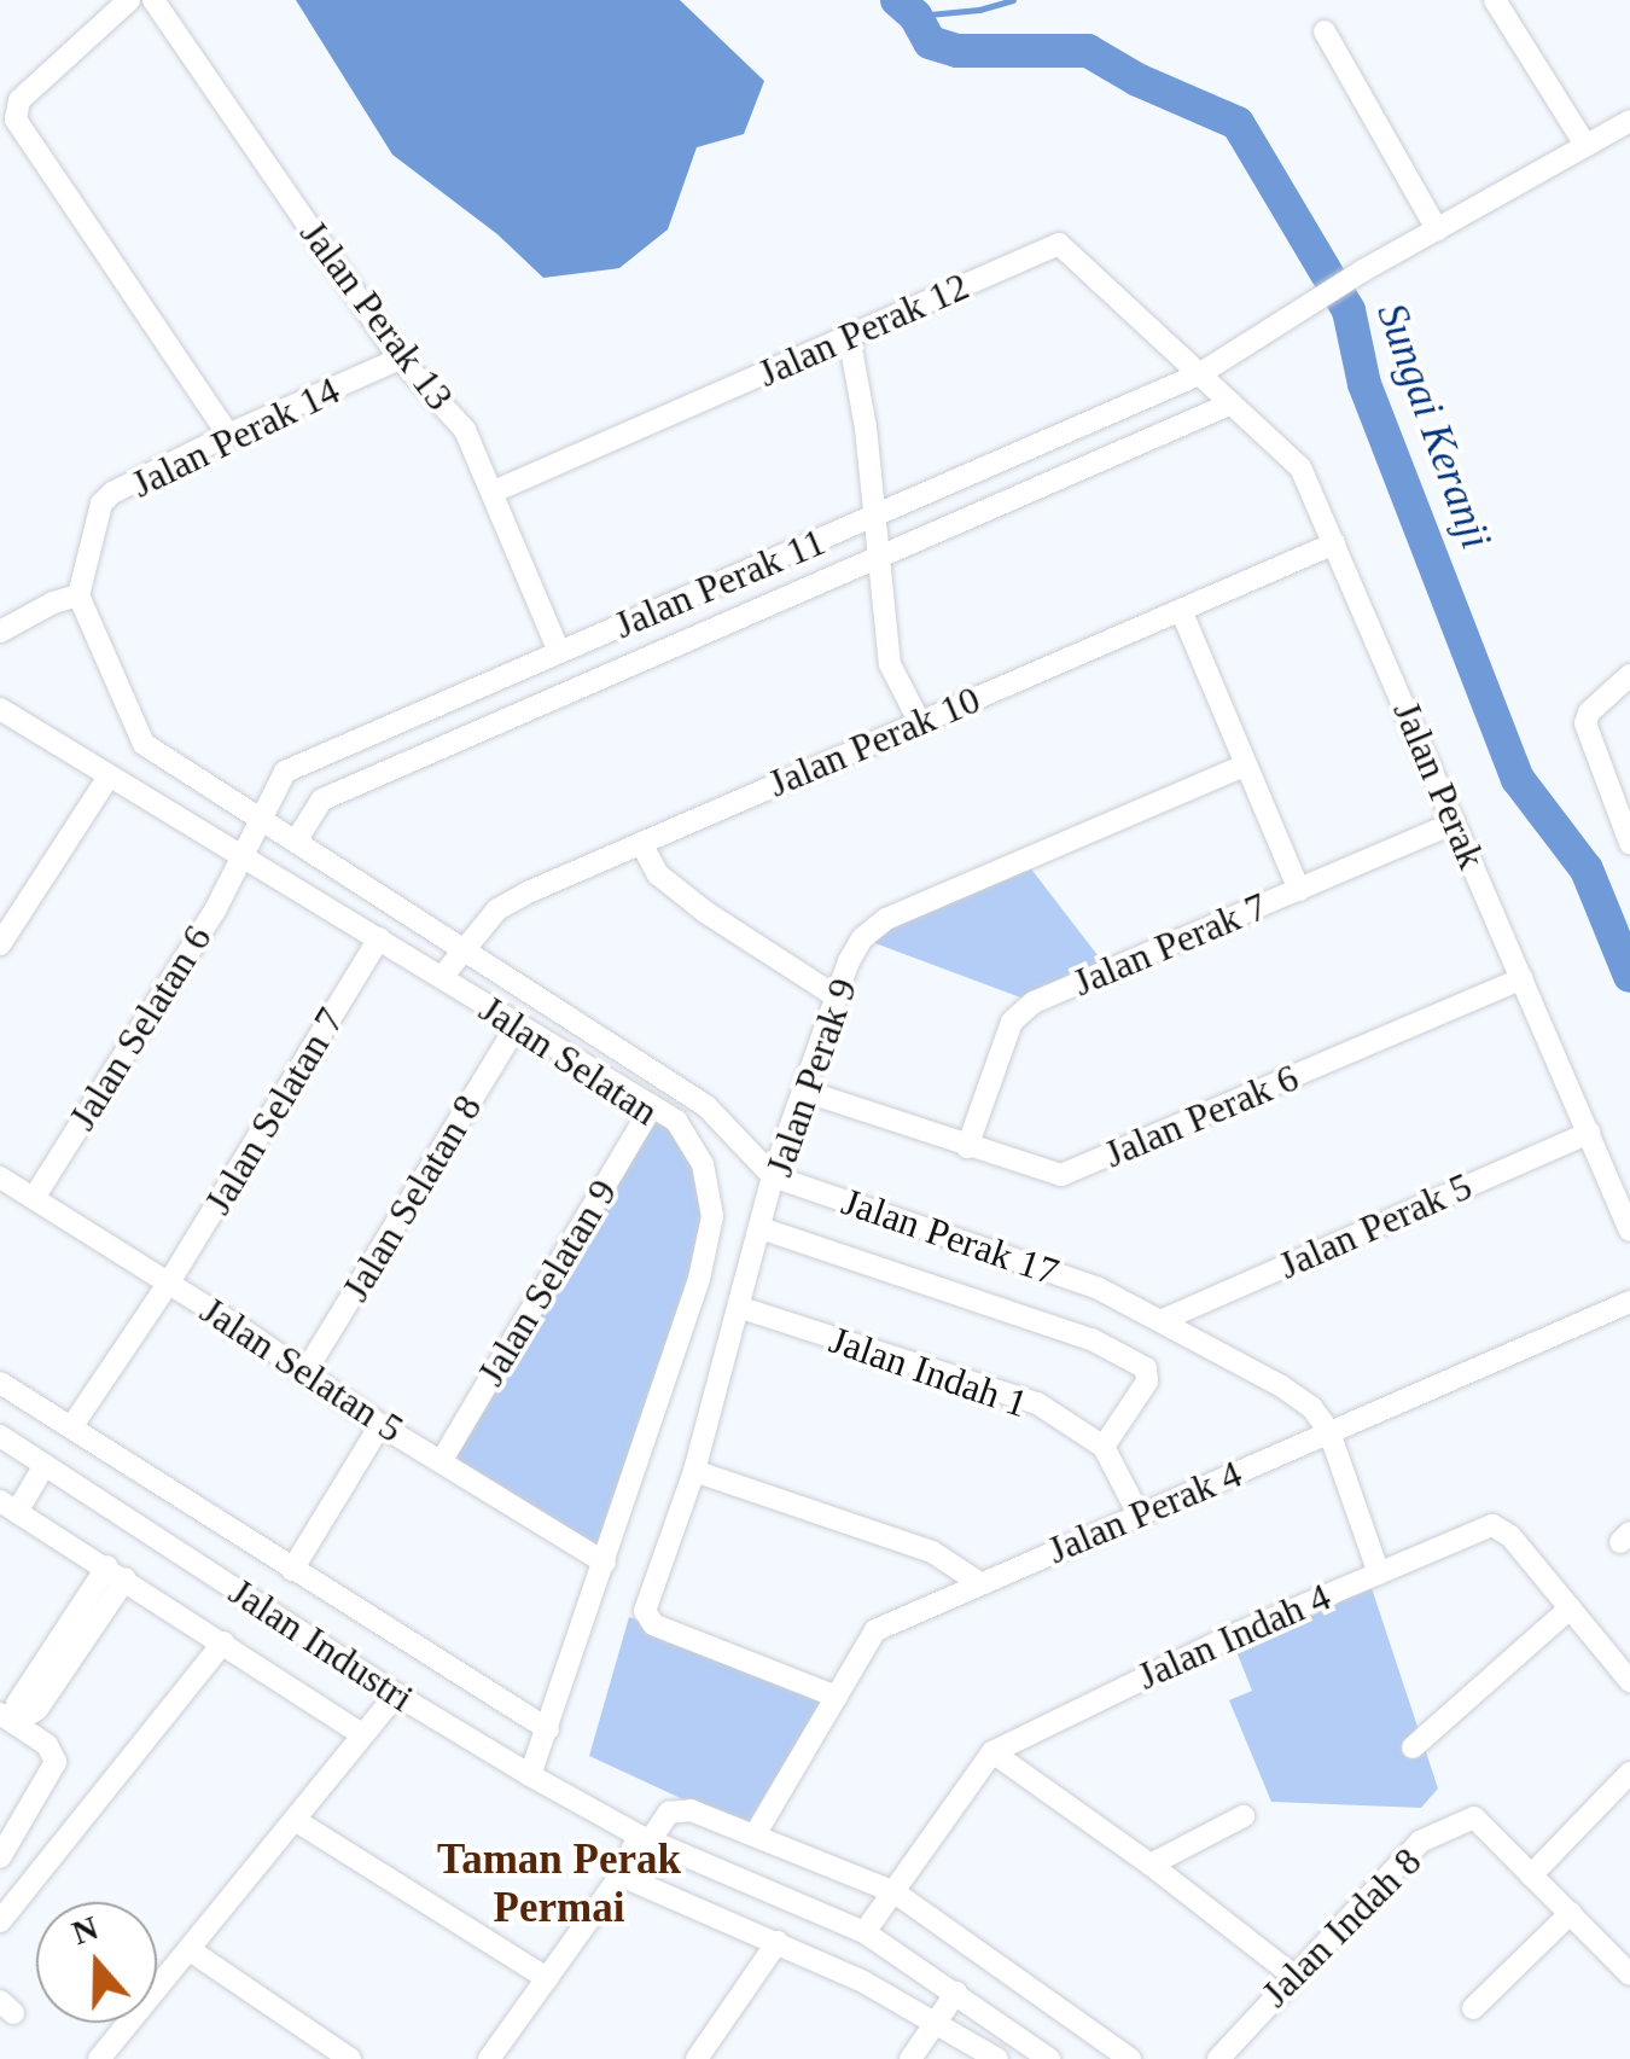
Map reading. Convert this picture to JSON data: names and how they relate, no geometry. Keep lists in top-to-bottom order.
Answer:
{
  "streets": {
    "street": [
      "Jalan Perak 13",
      "Jalan Perak 12",
      "Jalan Perak 14",
      "Jalan Perak 11",
      "Jalan Perak 10",
      "Jalan Perak",
      "Jalan Perak 7",
      "Jalan Selatan 6",
      "Jalan Selatan",
      "Jalan Perak 9",
      "Jalan Selatan 7",
      "Jalan Perak 6",
      "Jalan Selatan 8",
      "Jalan Perak 5",
      "Jalan Perak 17",
      "Jalan Selatan 9",
      "Jalan Selatan 5",
      "Jalan Indah 1",
      "Jalan Perak 4",
      "Jalan Indah 4",
      "Jalan Industri",
      "Jalan Indah 8"
    ]
  },
  "crossings": [
    ["Jalan Perak 13", "Jalan Perak 12"],
    ["Jalan Perak 13", "Jalan Perak 14"],
    ["Jalan Perak 13", "Jalan Perak 11"],
    ["Jalan Perak 12", "Jalan Perak 11"],
    ["Jalan Perak 12", "Jalan Perak"],
    ["Jalan Perak 11", "Jalan Perak"],
    ["Jalan Perak 11", "Jalan Selatan 6"],
    ["Jalan Perak 11", "Jalan Selatan"],
    ["Jalan Perak 11", "Jalan Perak 17"],
    ["Jalan Perak 10", "Jalan Perak"],
    ["Jalan Perak 10", "Jalan Selatan"],
    ["Jalan Perak 10", "Jalan Perak 17"],
    ["Jalan Perak", "Jalan Perak 7"],
    ["Jalan Perak", "Jalan Perak 6"],
    ["Jalan Perak", "Jalan Perak 5"],
    ["Jalan Perak 7", "Jalan Perak 6"],
    ["Jalan Selatan 6", "Jalan Selatan"],
    ["Jalan Selatan 6", "Jalan Selatan 5"],
    ["Jalan Selatan", "Jalan Selatan 7"],
    ["Jalan Selatan", "Jalan Selatan 8"],
    ["Jalan Selatan", "Jalan Selatan 9"],
    ["Jalan Selatan", "Jalan Selatan 5"],
    ["Jalan Selatan", "Jalan Industri"],
    ["Jalan Perak 9", "Jalan Perak 6"],
    ["Jalan Perak 9", "Jalan Perak 17"],
    ["Jalan Perak 9", "Jalan Indah 1"],
    ["Jalan Perak 9", "Jalan Perak 4"],
    ["Jalan Selatan 7", "Jalan Selatan 5"],
    ["Jalan Selatan 8", "Jalan Selatan 5"],
    ["Jalan Perak 5", "Jalan Perak 17"],
    ["Jalan Perak 17", "Jalan Perak 4"],
    ["Jalan Selatan 9", "Jalan Selatan 5"],
    ["Jalan Indah 1", "Jalan Perak 4"],
    ["Jalan Indah 4", "Jalan Industri"]
  ],
  "districts": ["Taman Perak Permai"],
  "water": ["Sungai Keranji"],
  "north": "top"
}
